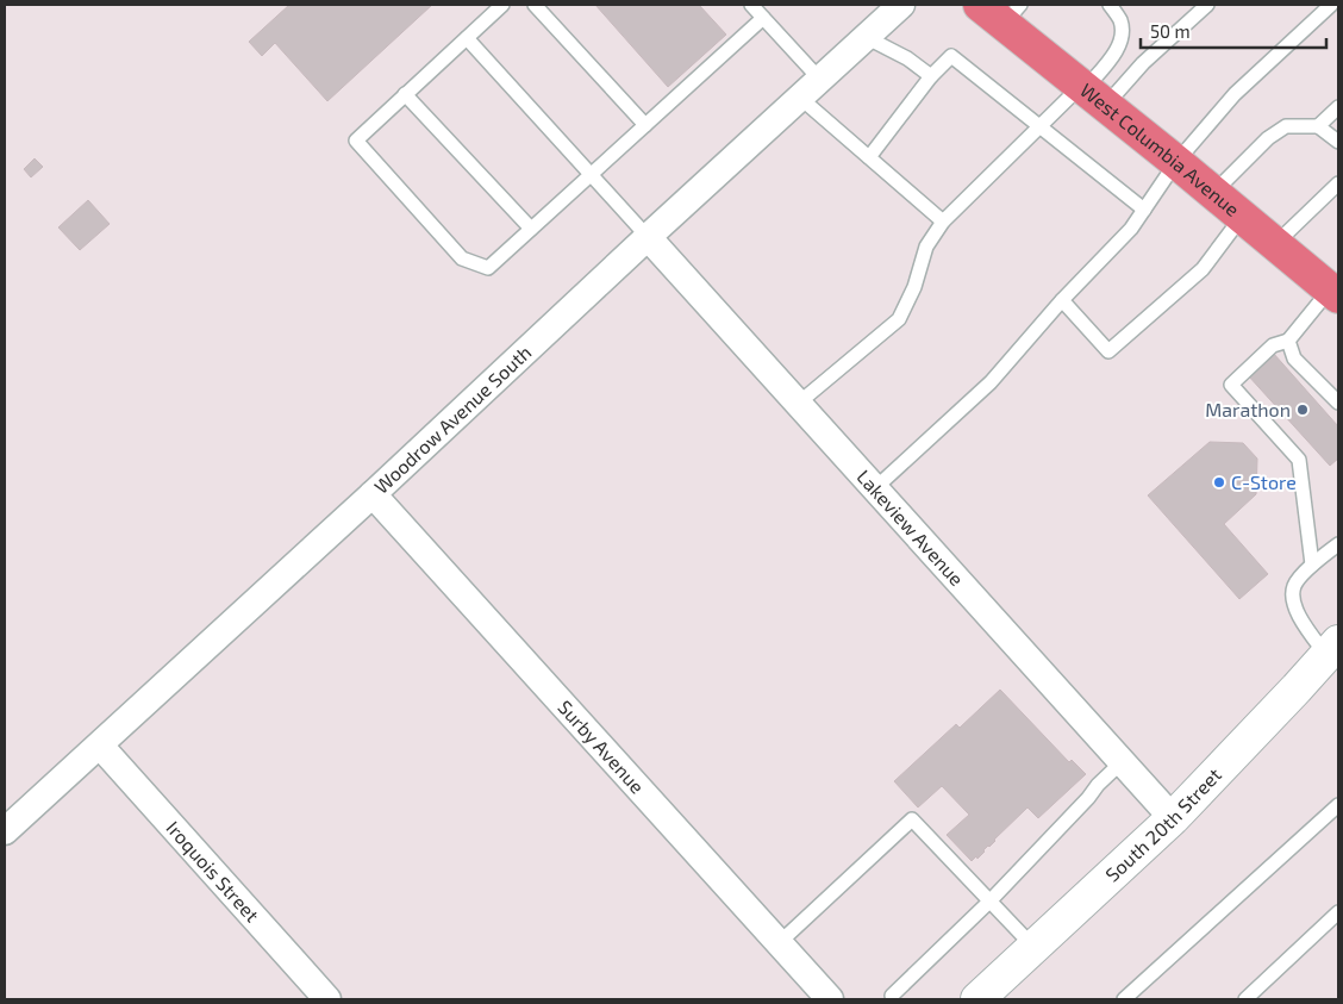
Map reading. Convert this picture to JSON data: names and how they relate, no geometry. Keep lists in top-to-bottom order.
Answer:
{
  "streets": {
    "main road": ["West Columbia Avenue", "South 20th Street"],
    "street": [
      "Woodrow Avenue South",
      "Lakeview Avenue",
      "Surby Avenue",
      "Iroquois Street"
    ]
  },
  "crossings": [
    ["Woodrow Avenue South", "Lakeview Avenue"],
    ["Woodrow Avenue South", "Surby Avenue"],
    ["Woodrow Avenue South", "Iroquois Street"],
    ["Lakeview Avenue", "South 20th Street"]
  ],
  "places": ["Marathon", "C-Store"],
  "scale_bar": "50 m"
}
